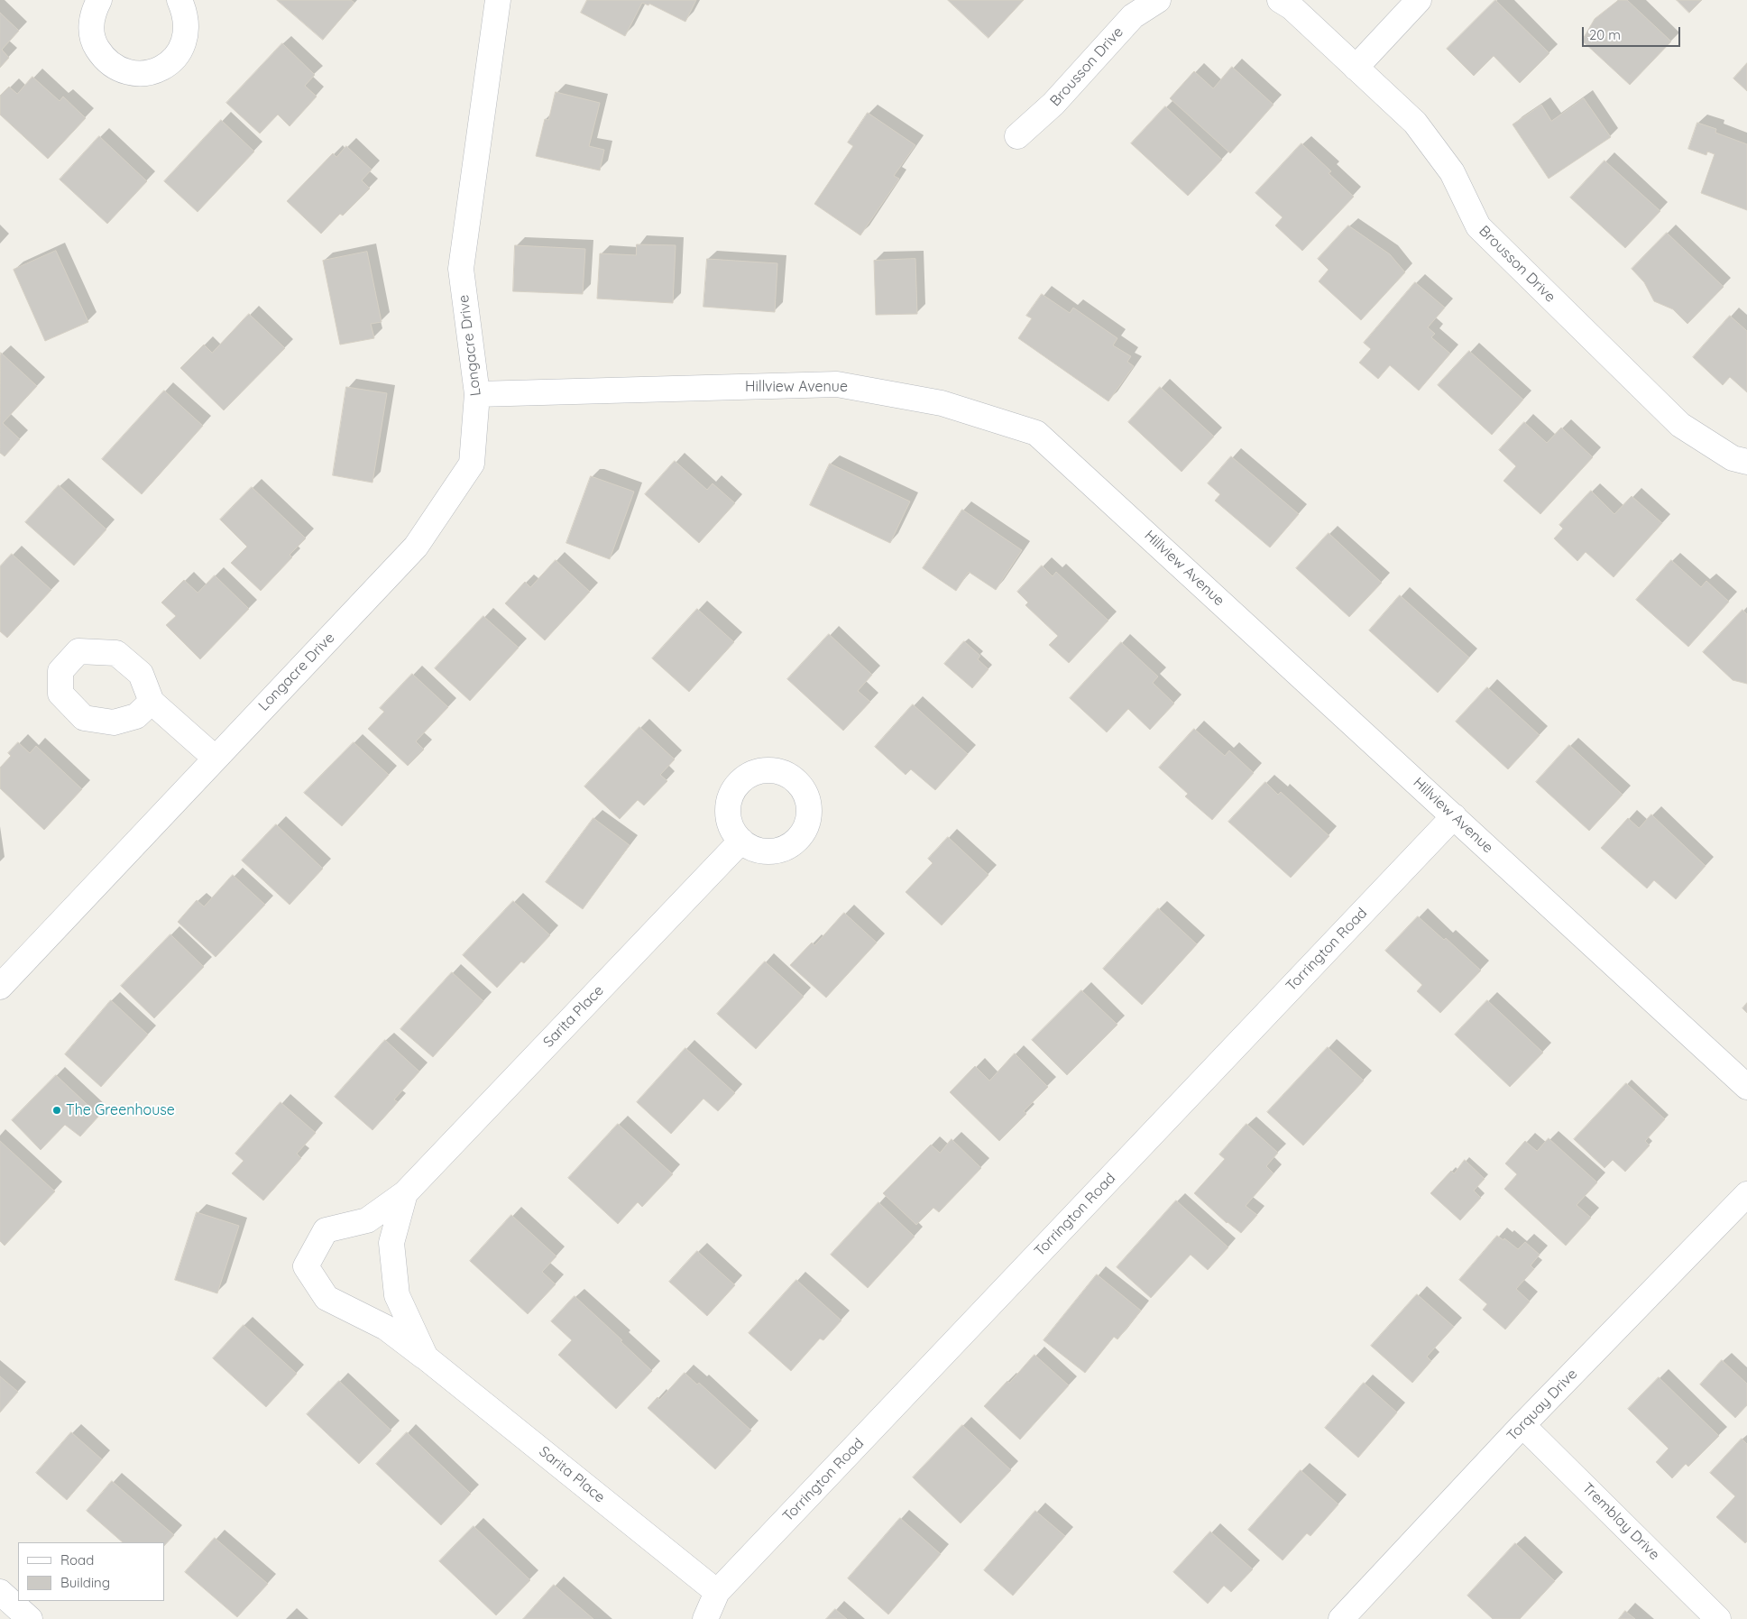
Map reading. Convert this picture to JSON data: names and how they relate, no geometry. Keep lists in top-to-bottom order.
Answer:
{
  "streets": {
    "street": [
      "Brousson Drive",
      "Longacre Drive",
      "Hillview Avenue",
      "Torrington Road",
      "Sarita Place",
      "Torquay Drive",
      "Tremblay Drive"
    ]
  },
  "crossings": [
    ["Longacre Drive", "Hillview Avenue"],
    ["Hillview Avenue", "Torrington Road"],
    ["Torrington Road", "Sarita Place"],
    ["Torquay Drive", "Tremblay Drive"]
  ],
  "places": ["The Greenhouse"],
  "legend": ["Road", "Building"],
  "scale_bar": "20 m"
}
